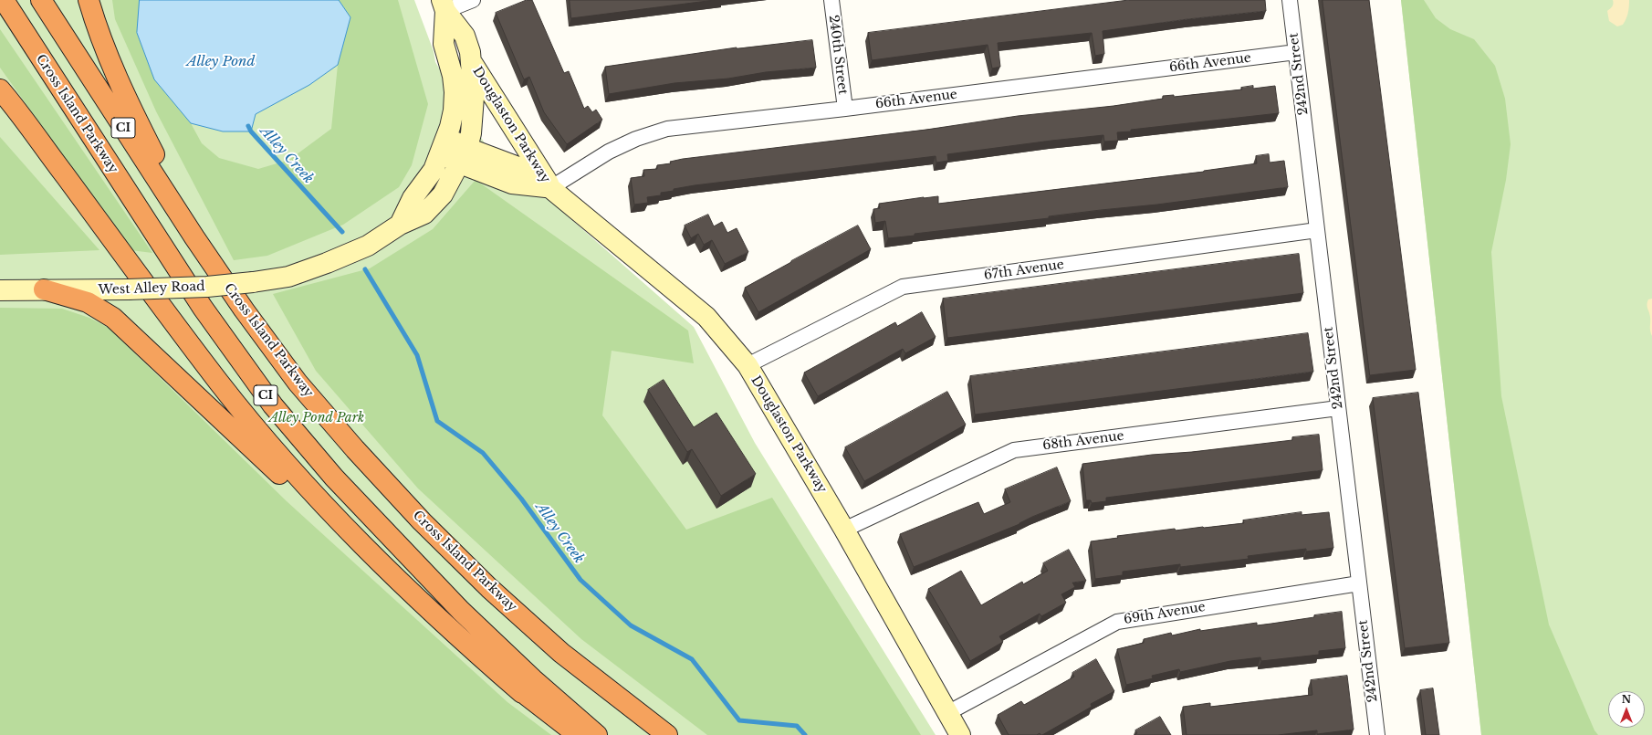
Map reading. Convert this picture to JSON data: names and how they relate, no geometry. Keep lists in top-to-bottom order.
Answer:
{
  "streets": {
    "highway": ["Cross Island Parkway", "CI"],
    "main road": ["Douglaston Parkway", "West Alley Road"],
    "street": [
      "240th Street",
      "66th Avenue",
      "242nd Street",
      "67th Avenue",
      "68th Avenue",
      "69th Avenue"
    ]
  },
  "crossings": [
    ["240th Street", "66th Avenue"],
    ["66th Avenue", "242nd Street"],
    ["66th Avenue", "Douglaston Parkway"],
    ["242nd Street", "67th Avenue"],
    ["242nd Street", "68th Avenue"],
    ["242nd Street", "69th Avenue"],
    ["Douglaston Parkway", "67th Avenue"],
    ["Douglaston Parkway", "West Alley Road"],
    ["Douglaston Parkway", "68th Avenue"],
    ["Douglaston Parkway", "69th Avenue"]
  ],
  "water": ["Alley Pond", "Alley Creek"],
  "parks": ["Alley Pond Park"],
  "north": "top"
}
